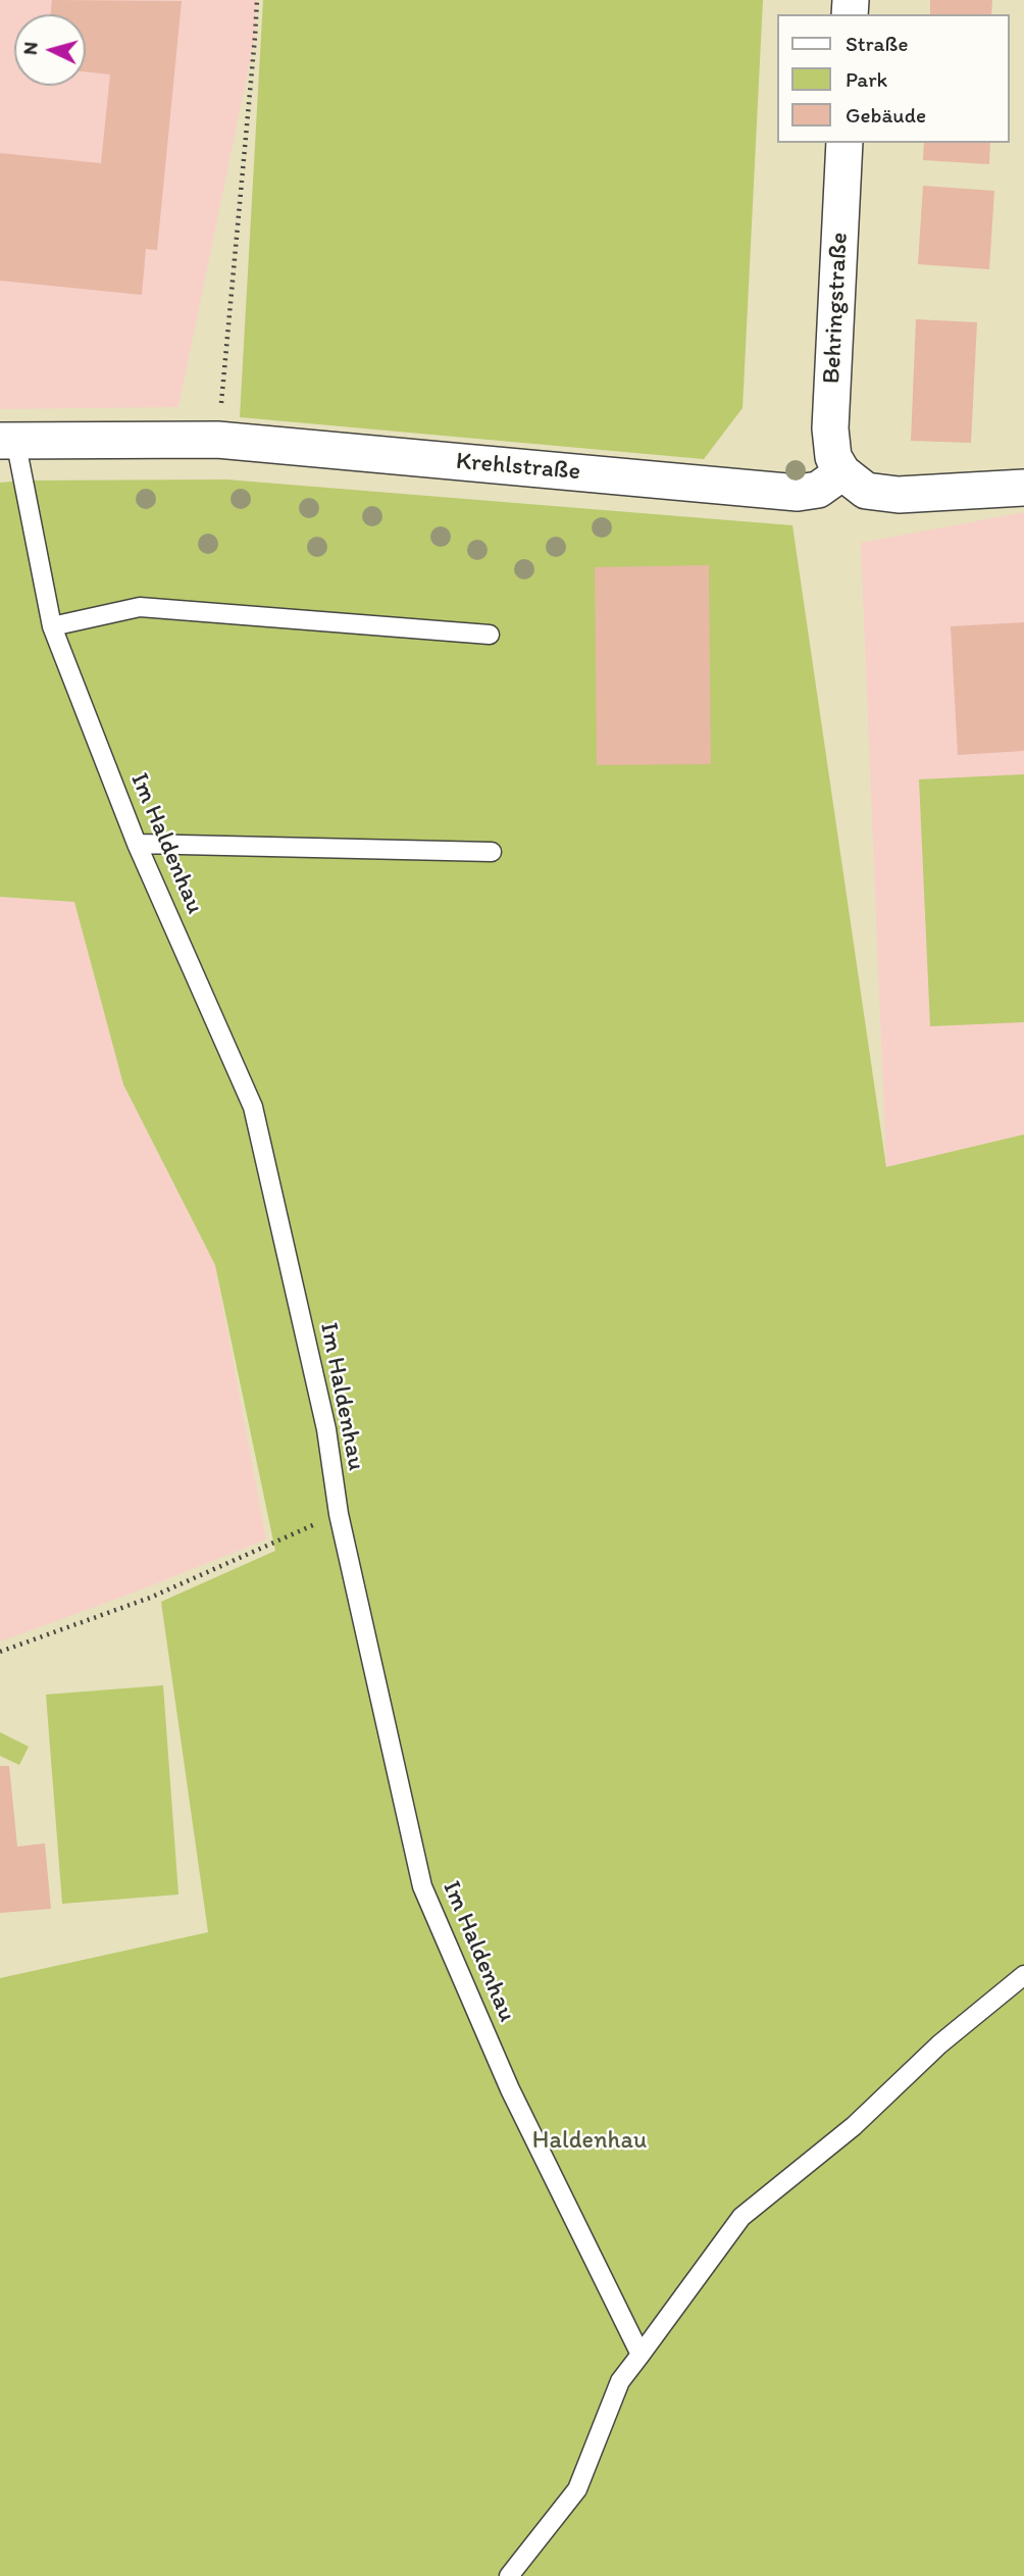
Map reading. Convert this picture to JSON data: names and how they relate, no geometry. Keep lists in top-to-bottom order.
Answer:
{
  "streets": {
    "street": ["Behringstraße", "Krehlstraße"],
    "lane": ["Im Haldenhau"]
  },
  "crossings": [
    ["Behringstraße", "Krehlstraße"],
    ["Krehlstraße", "Im Haldenhau"]
  ],
  "parks": ["Haldenhau"],
  "legend": ["Straße", "Park", "Gebäude"],
  "north": "left"
}
